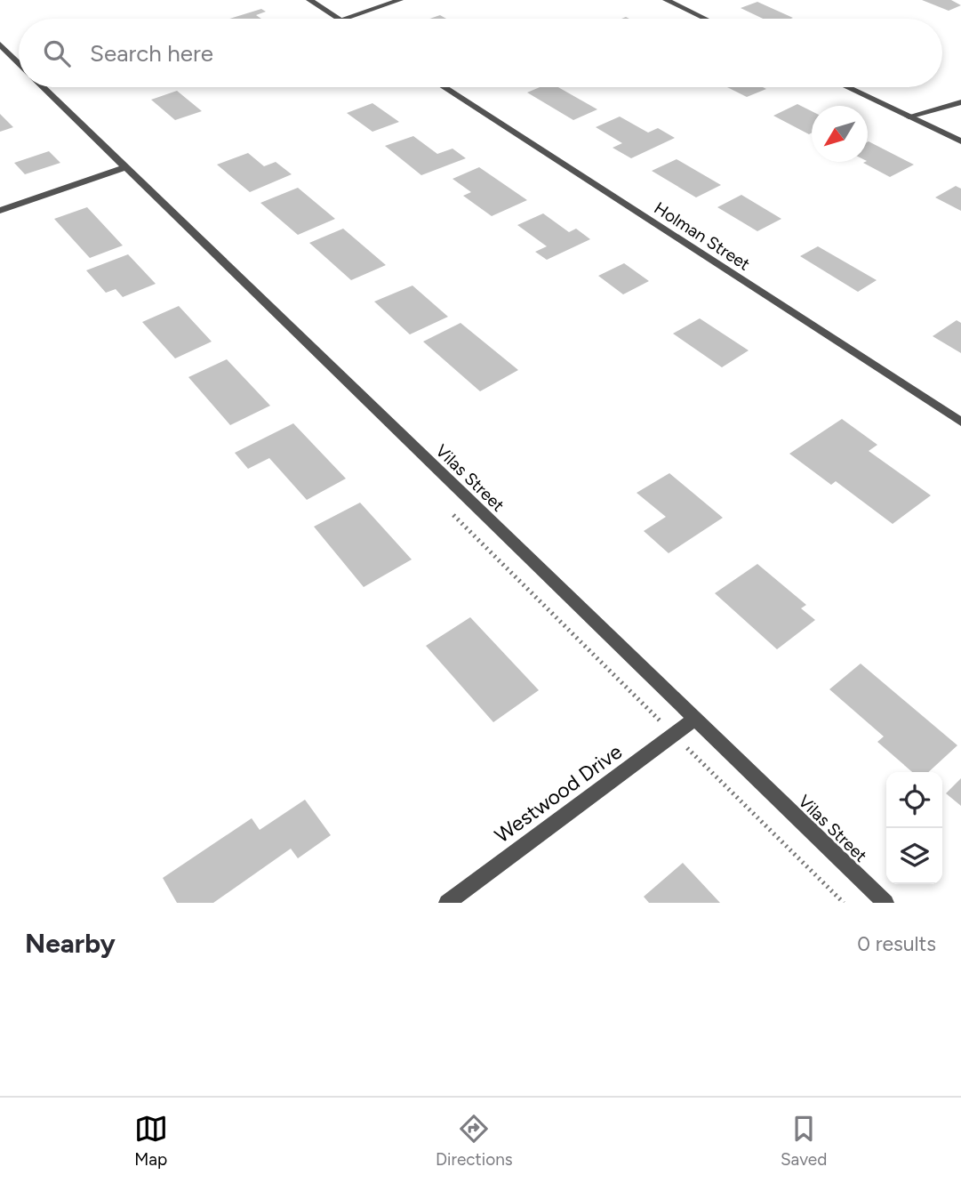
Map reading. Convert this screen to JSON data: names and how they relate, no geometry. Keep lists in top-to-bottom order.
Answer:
{
  "streets": {
    "street": ["Holman Street", "Vilas Street", "Westwood Drive"]
  },
  "crossings": [
    ["Vilas Street", "Westwood Drive"]
  ],
  "north": "bottom left",
  "page": {
    "search": "Search here",
    "heading": ["Nearby", "0 results"],
    "nav": ["Map", "Directions", "Saved"]
  }
}
